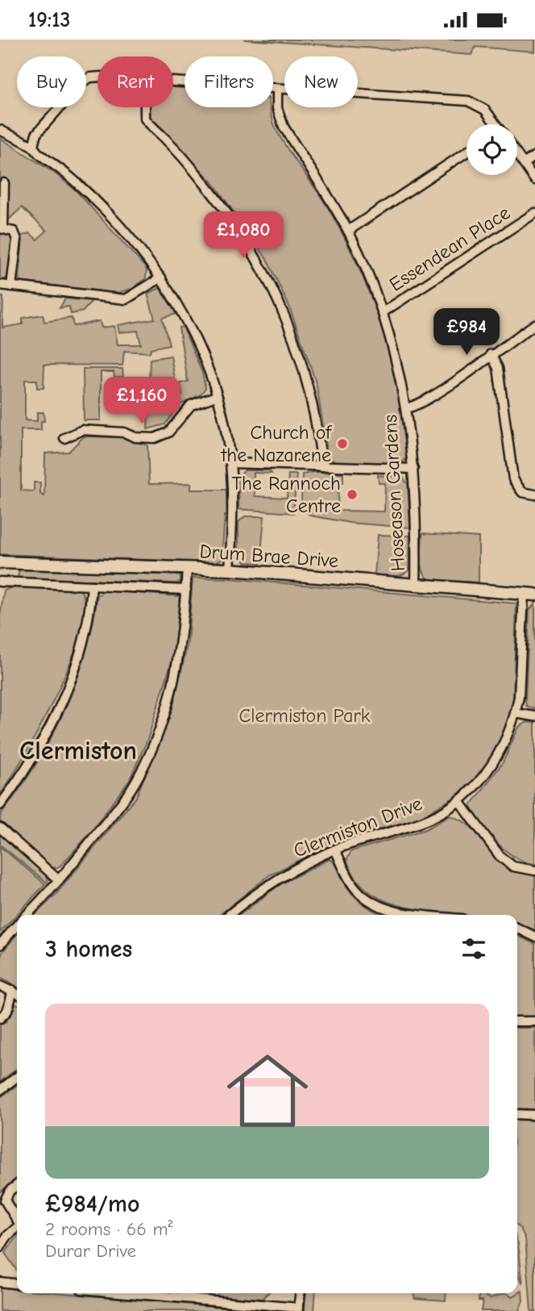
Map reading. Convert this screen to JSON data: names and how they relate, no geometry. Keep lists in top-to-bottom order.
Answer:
{
  "streets": {
    "street": [
      "Essendean Place",
      "Hoseason Gardens",
      "Drum Brae Drive",
      "Clermiston Drive"
    ]
  },
  "crossings": [
    ["Essendean Place", "Hoseason Gardens"],
    ["Hoseason Gardens", "Drum Brae Drive"],
    ["Drum Brae Drive", "Clermiston Drive"]
  ],
  "districts": ["Clermiston"],
  "parks": ["Clermiston Park"],
  "places": ["Church of the Nazarene", "The Rannoch Centre"],
  "page": {
    "status": "19:13",
    "chip": [
      "Buy",
      "Rent",
      "Filters",
      "New"
    ],
    "price": ["£1,080", "£984", "£1,160"],
    "heading": "3 homes",
    "list": [
      {
        "name": "£984/mo",
        "note": "2 rooms · 66 m² · Durar Drive"
      }
    ]
  }
}
